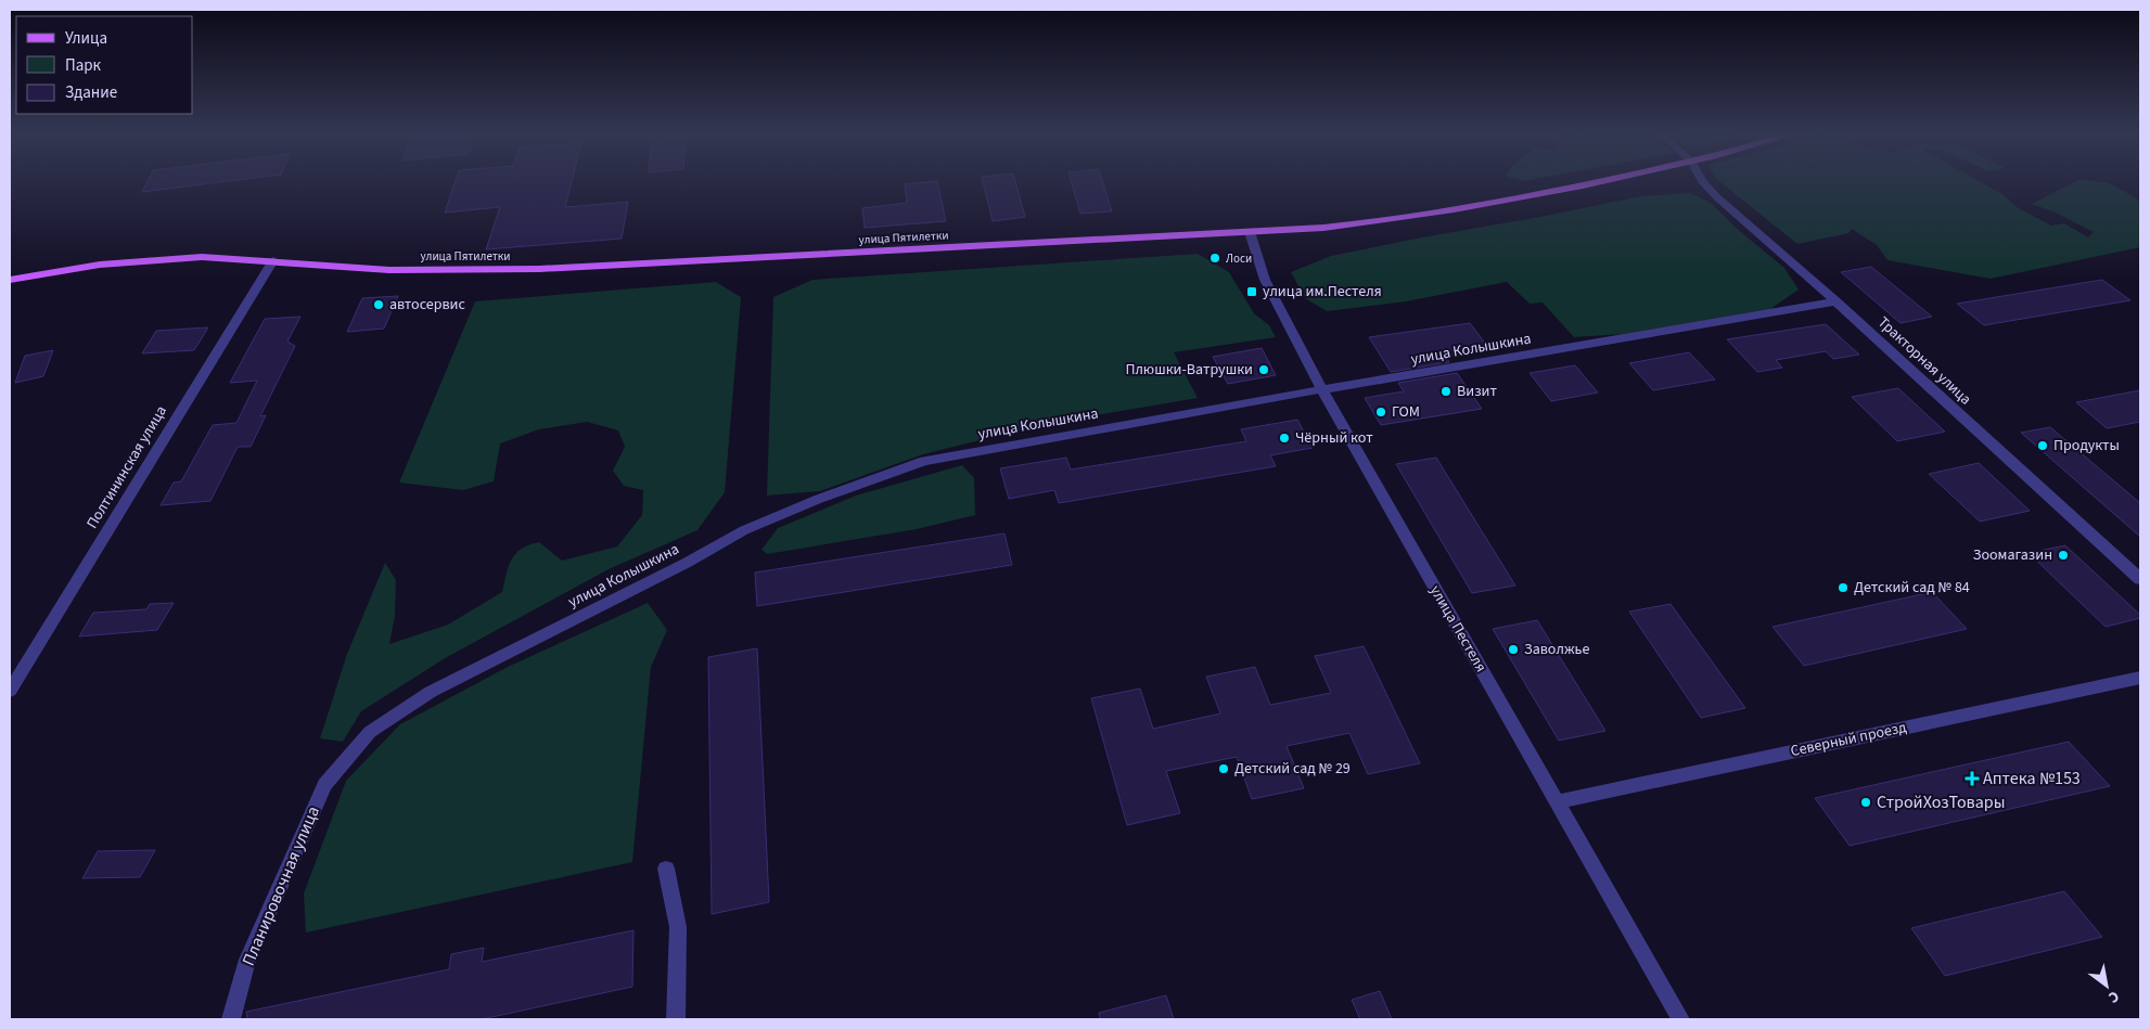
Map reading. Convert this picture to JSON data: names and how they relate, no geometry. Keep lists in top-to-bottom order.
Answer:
{
  "streets": {
    "main road": ["улица Пятилетки"],
    "street": [
      "улица Колышкина",
      "Тракторная улица",
      "Полтининская улица",
      "улица Пестеля",
      "Северный проезд",
      "Планировочная улица"
    ]
  },
  "crossings": [
    ["улица Пятилетки", "Полтининская улица"],
    ["улица Пятилетки", "улица Пестеля"],
    ["улица Колышкина", "Тракторная улица"],
    ["улица Колышкина", "улица Пестеля"],
    ["улица Колышкина", "Планировочная улица"],
    ["улица Пестеля", "Северный проезд"]
  ],
  "places": {
    "other": [
      "Лоси",
      "автосервис",
      "Плюшки-Ватрушки",
      "Визит",
      "ГОМ",
      "Чёрный кот",
      "Продукты",
      "Зоомагазин",
      "Детский сад № 84",
      "Заволжье",
      "Детский сад № 29",
      "СтройХозТовары"
    ],
    "transit": ["улица им.Пестеля"],
    "health": ["Аптека №153"]
  },
  "legend": ["Улица", "Парк", "Здание"],
  "north": "bottom right"
}
